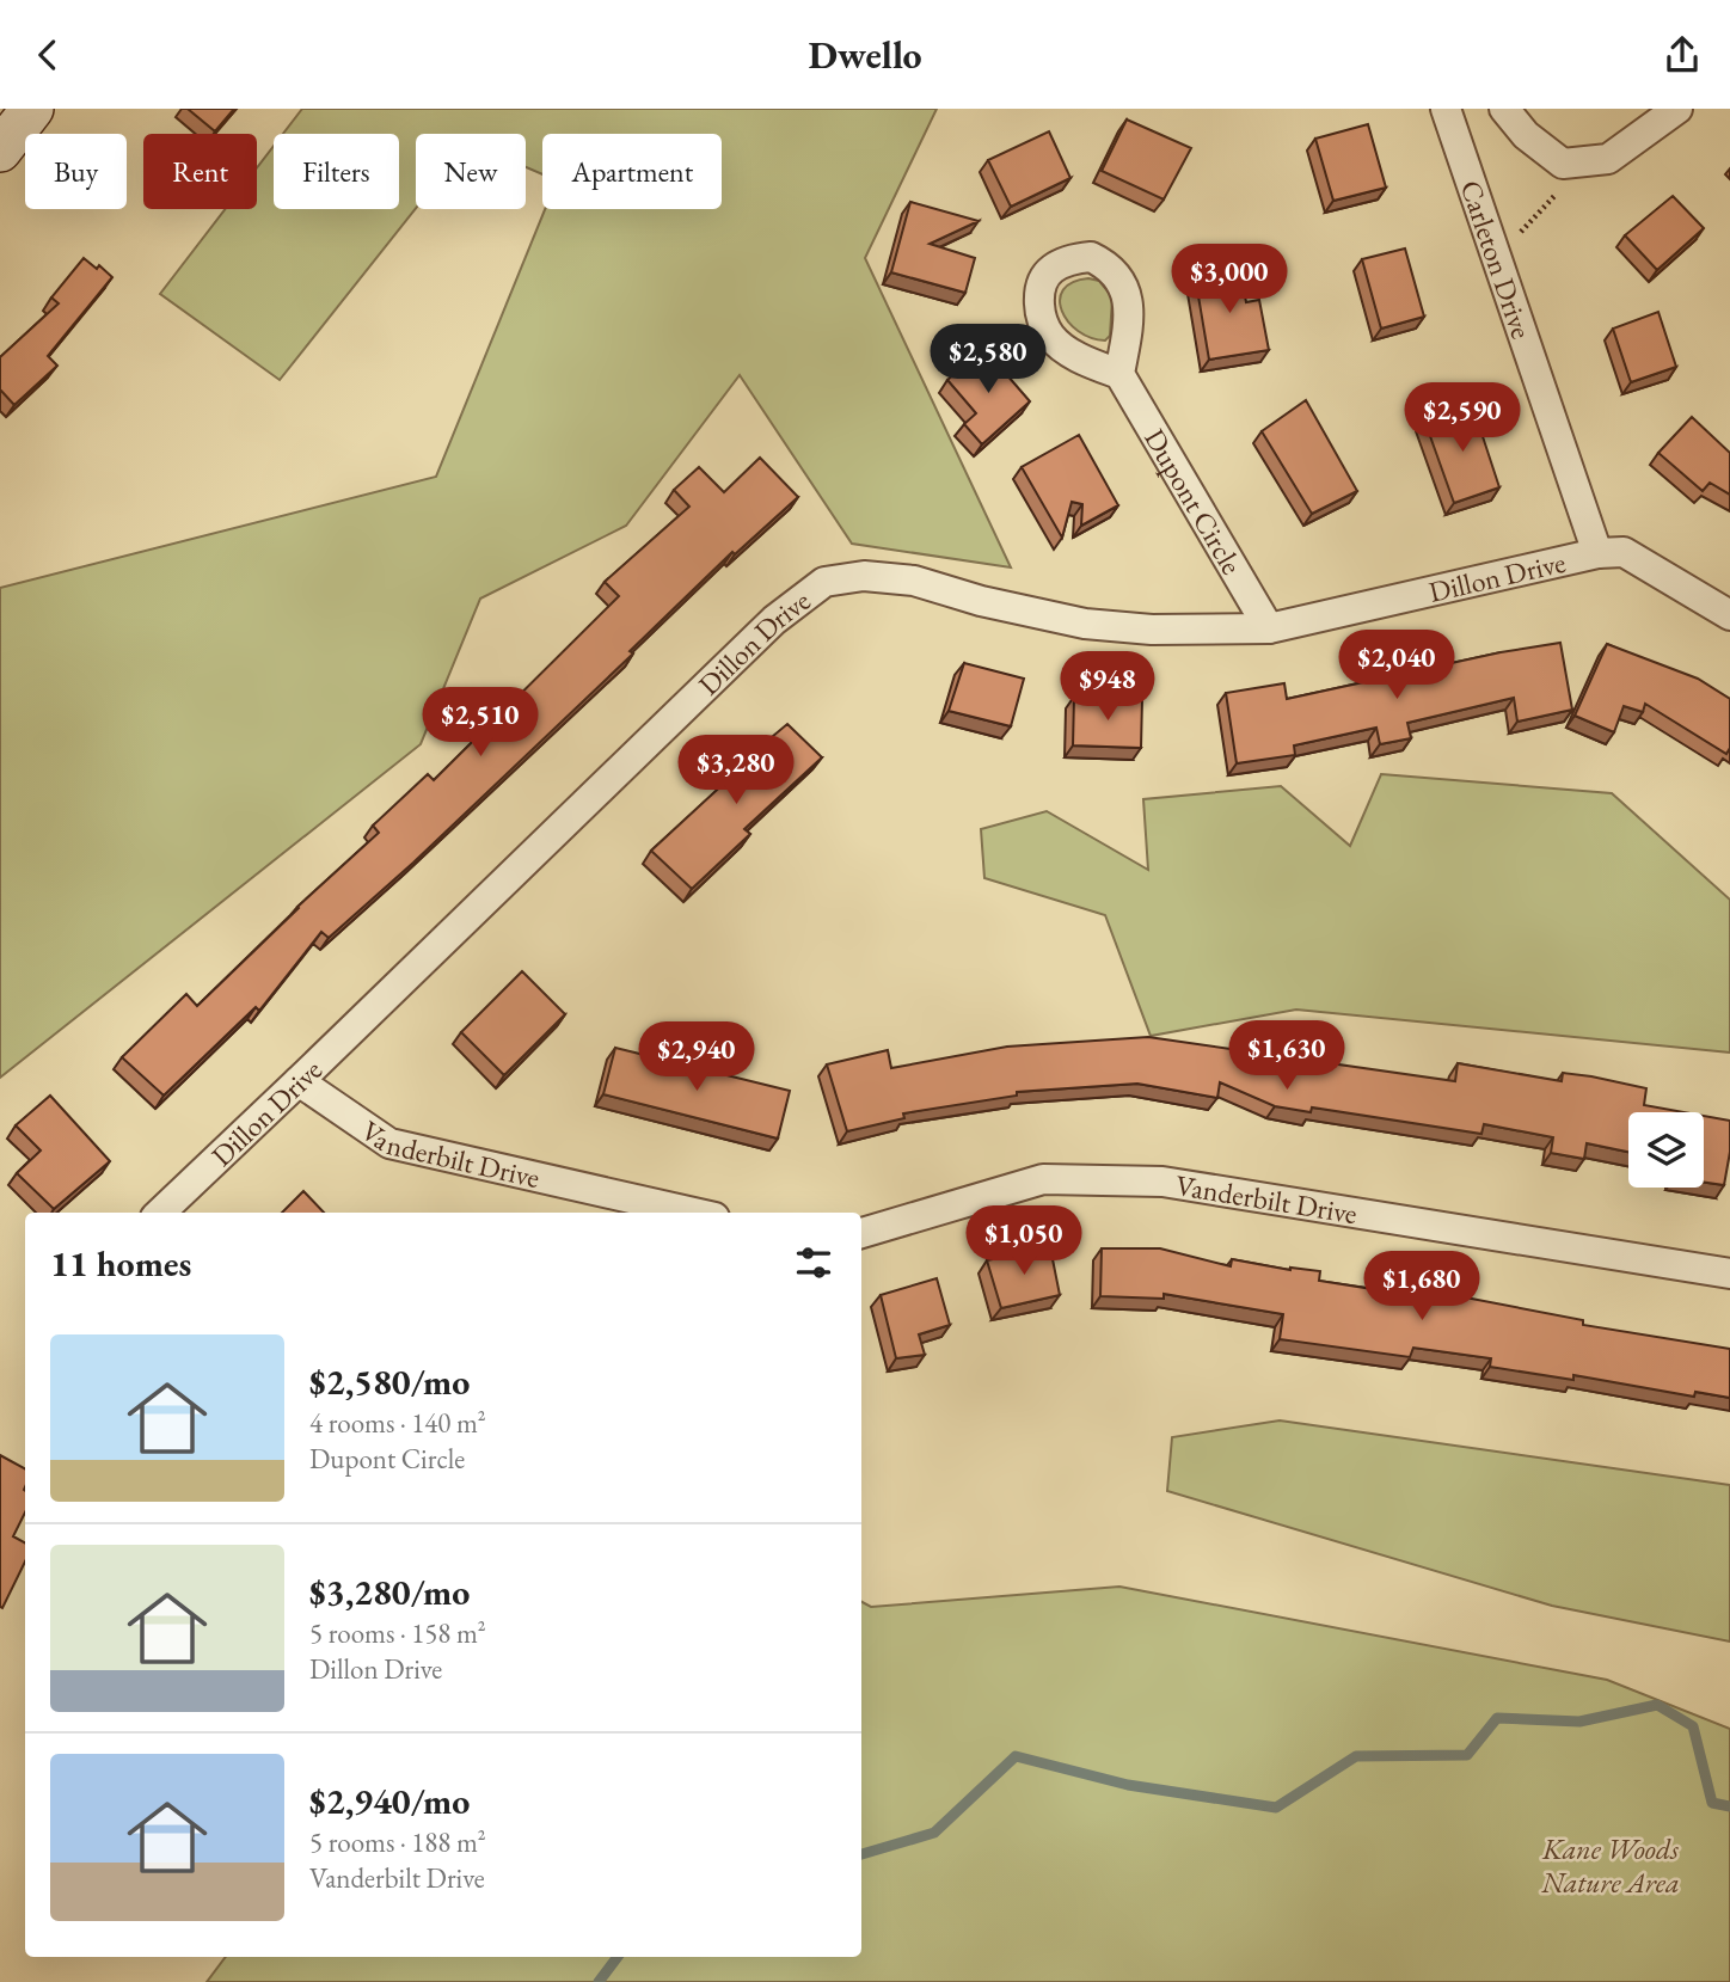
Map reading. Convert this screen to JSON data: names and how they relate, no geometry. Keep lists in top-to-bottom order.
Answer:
{
  "streets": {
    "street": [
      "Carleton Drive",
      "Dupont Circle",
      "Dillon Drive",
      "Vanderbilt Drive"
    ]
  },
  "crossings": [
    ["Carleton Drive", "Dillon Drive"],
    ["Dupont Circle", "Dillon Drive"],
    ["Dillon Drive", "Vanderbilt Drive"]
  ],
  "parks": ["Kane Woods Nature Area"],
  "page": {
    "header": "Dwello",
    "chip": [
      "Buy",
      "Rent",
      "Filters",
      "New",
      "Apartment"
    ],
    "price": [
      "$3,000",
      "$2,580",
      "$2,590",
      "$2,040",
      "$948",
      "$2,510",
      "$3,280",
      "$1,630",
      "$2,940",
      "$1,050",
      "$1,680"
    ],
    "heading": "11 homes",
    "list": [
      {
        "name": "$2,580/mo",
        "note": "4 rooms · 140 m² · Dupont Circle"
      },
      {
        "name": "$3,280/mo",
        "note": "5 rooms · 158 m² · Dillon Drive"
      },
      {
        "name": "$2,940/mo",
        "note": "5 rooms · 188 m² · Vanderbilt Drive"
      }
    ]
  }
}
